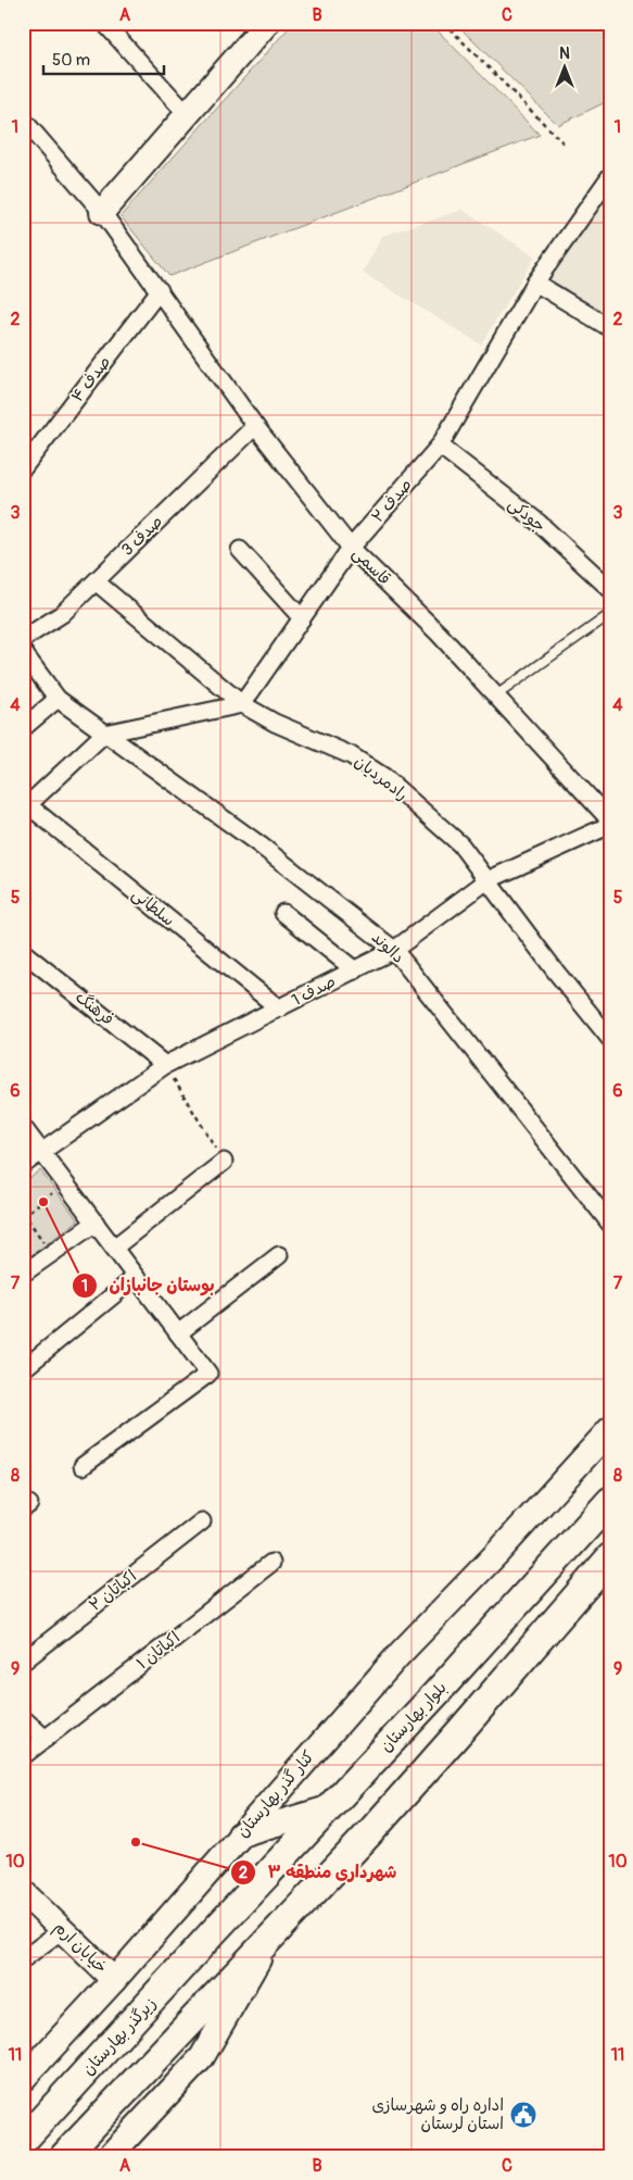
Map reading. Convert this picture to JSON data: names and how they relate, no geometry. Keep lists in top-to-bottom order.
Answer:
{
  "streets": {
    "main road": [
      "بلوار بهارستان",
      "کنار گذر بهارستان",
      "خیابان ارم",
      "زیرگذر بهارستان"
    ],
    "street": [
      "صدف ۴",
      "صدف ۲",
      "جودکی",
      "صدف 3",
      "قاسمی",
      "رادمردیان",
      "سلطانی",
      "دالوند",
      "صدف 1",
      "فرهنگ",
      "اکباتان ۲",
      "اکباتان ۱"
    ]
  },
  "crossings": [
    ["صدف ۴", "قاسمی"],
    ["صدف ۲", "جودکی"],
    ["صدف ۲", "قاسمی"],
    ["صدف ۲", "رادمردیان"],
    ["صدف 3", "قاسمی"],
    ["صدف 3", "رادمردیان"],
    ["رادمردیان", "صدف 1"],
    ["سلطانی", "صدف 1"],
    ["دالوند", "صدف 1"],
    ["صدف 1", "فرهنگ"],
    ["بلوار بهارستان", "زیرگذر بهارستان"],
    ["کنار گذر بهارستان", "خیابان ارم"]
  ],
  "places": {
    "other": ["بوستان جانبازان", "شهرداری منطقه ۳"],
    "public building": ["اداره راه و شهرسازی استان لرستان"]
  },
  "scale_bar": "50 m",
  "north": "top",
  "grid": {
    "columns": ["A", "B", "C"],
    "rows": [
      "1",
      "2",
      "3",
      "4",
      "5",
      "6",
      "7",
      "8",
      "9",
      "10",
      "11"
    ]
  }
}
